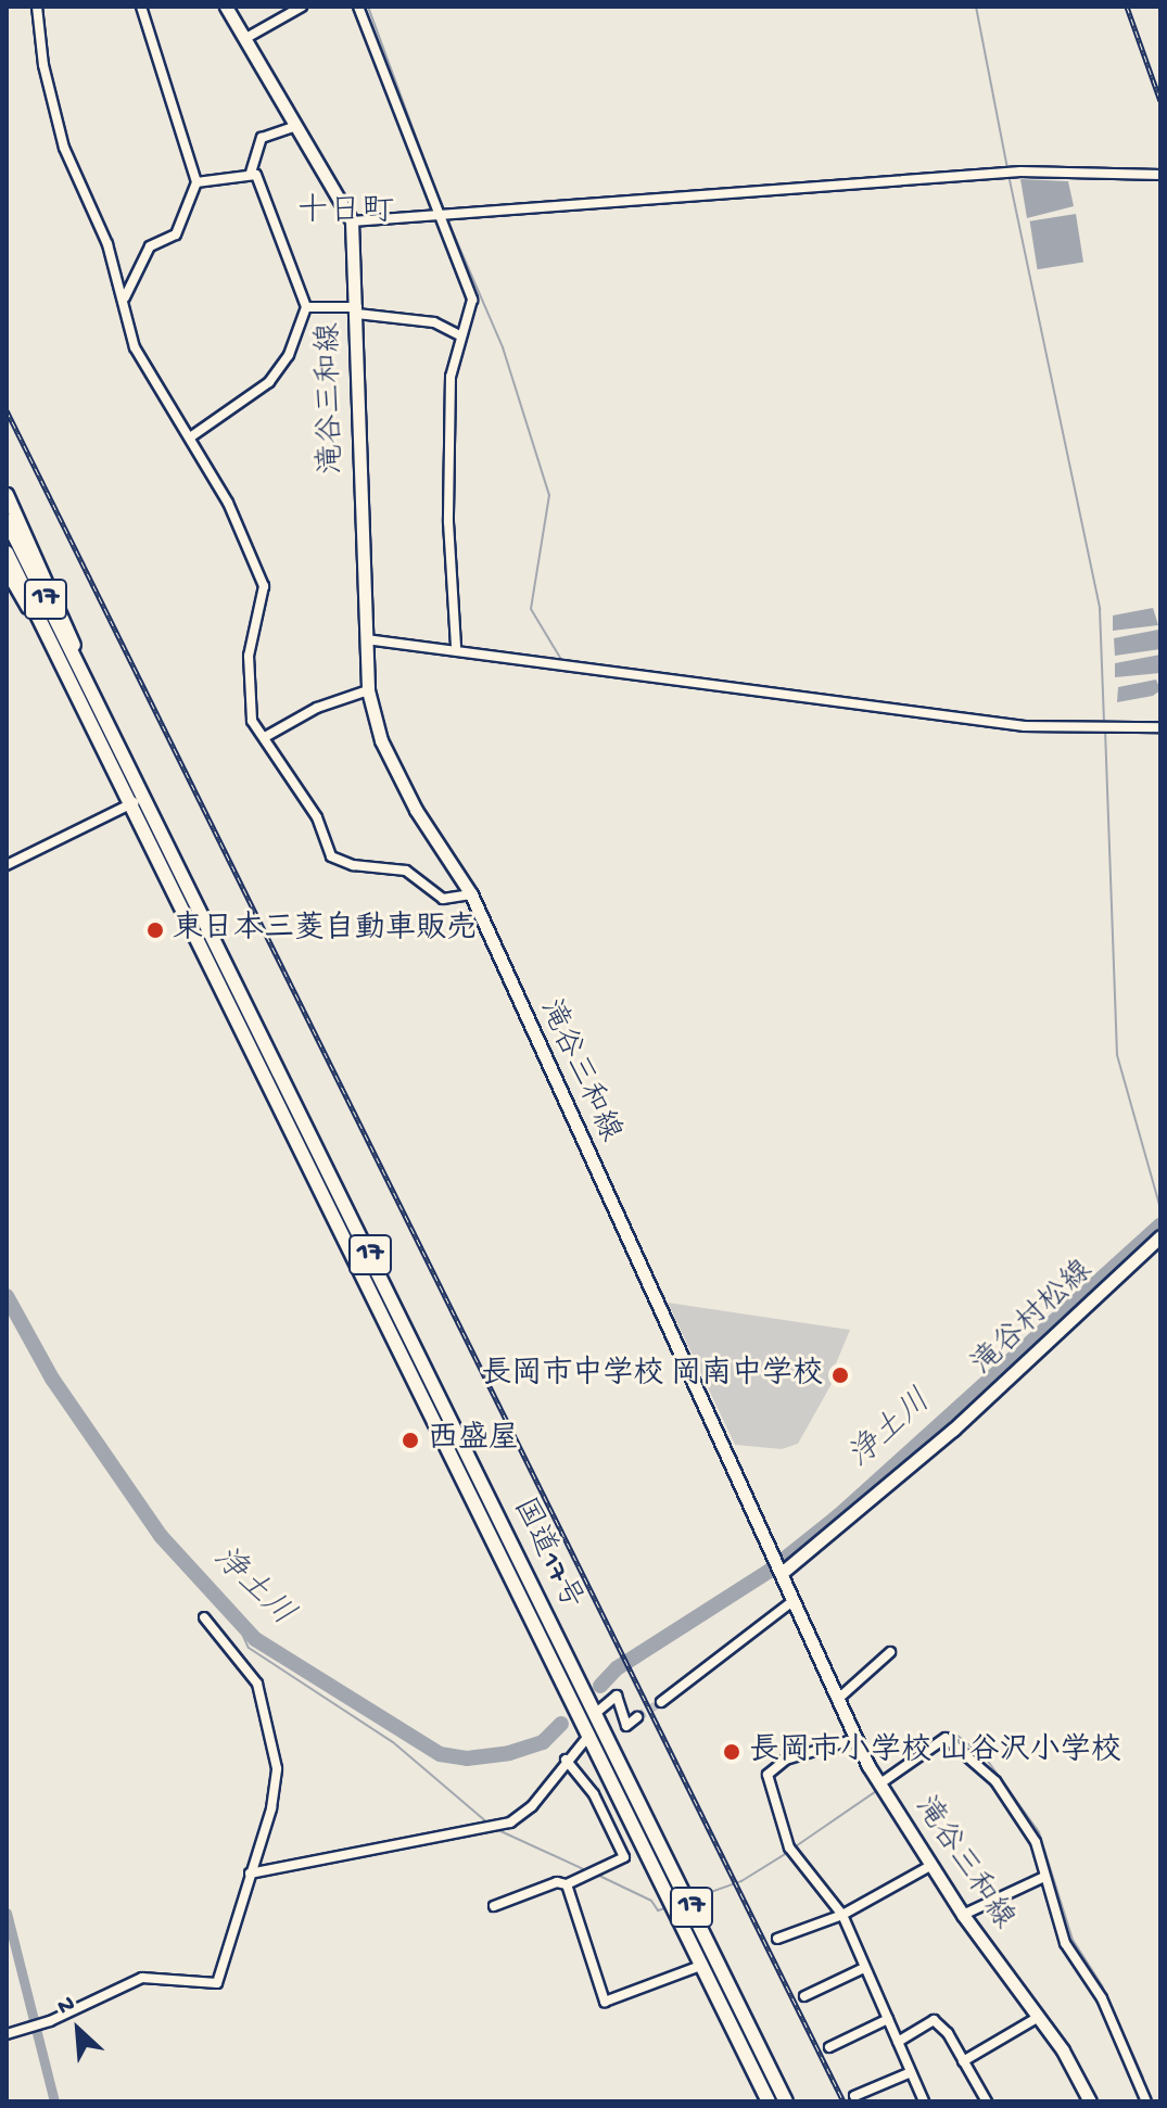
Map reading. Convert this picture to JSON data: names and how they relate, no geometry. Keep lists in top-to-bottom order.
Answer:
{
  "streets": {
    "highway": ["17", "国道17号"],
    "main road": ["滝谷三和線", "滝谷村松線"]
  },
  "crossings": [
    ["滝谷三和線", "滝谷村松線"],
    ["17", "国道17号"]
  ],
  "districts": ["十日町"],
  "water": ["浄土川"],
  "places": [
    "東日本三菱自動車販売",
    "長岡市中学校 岡南中学校",
    "西盛屋",
    "長岡市小学校 山谷沢小学校"
  ],
  "north": "top left"
}
